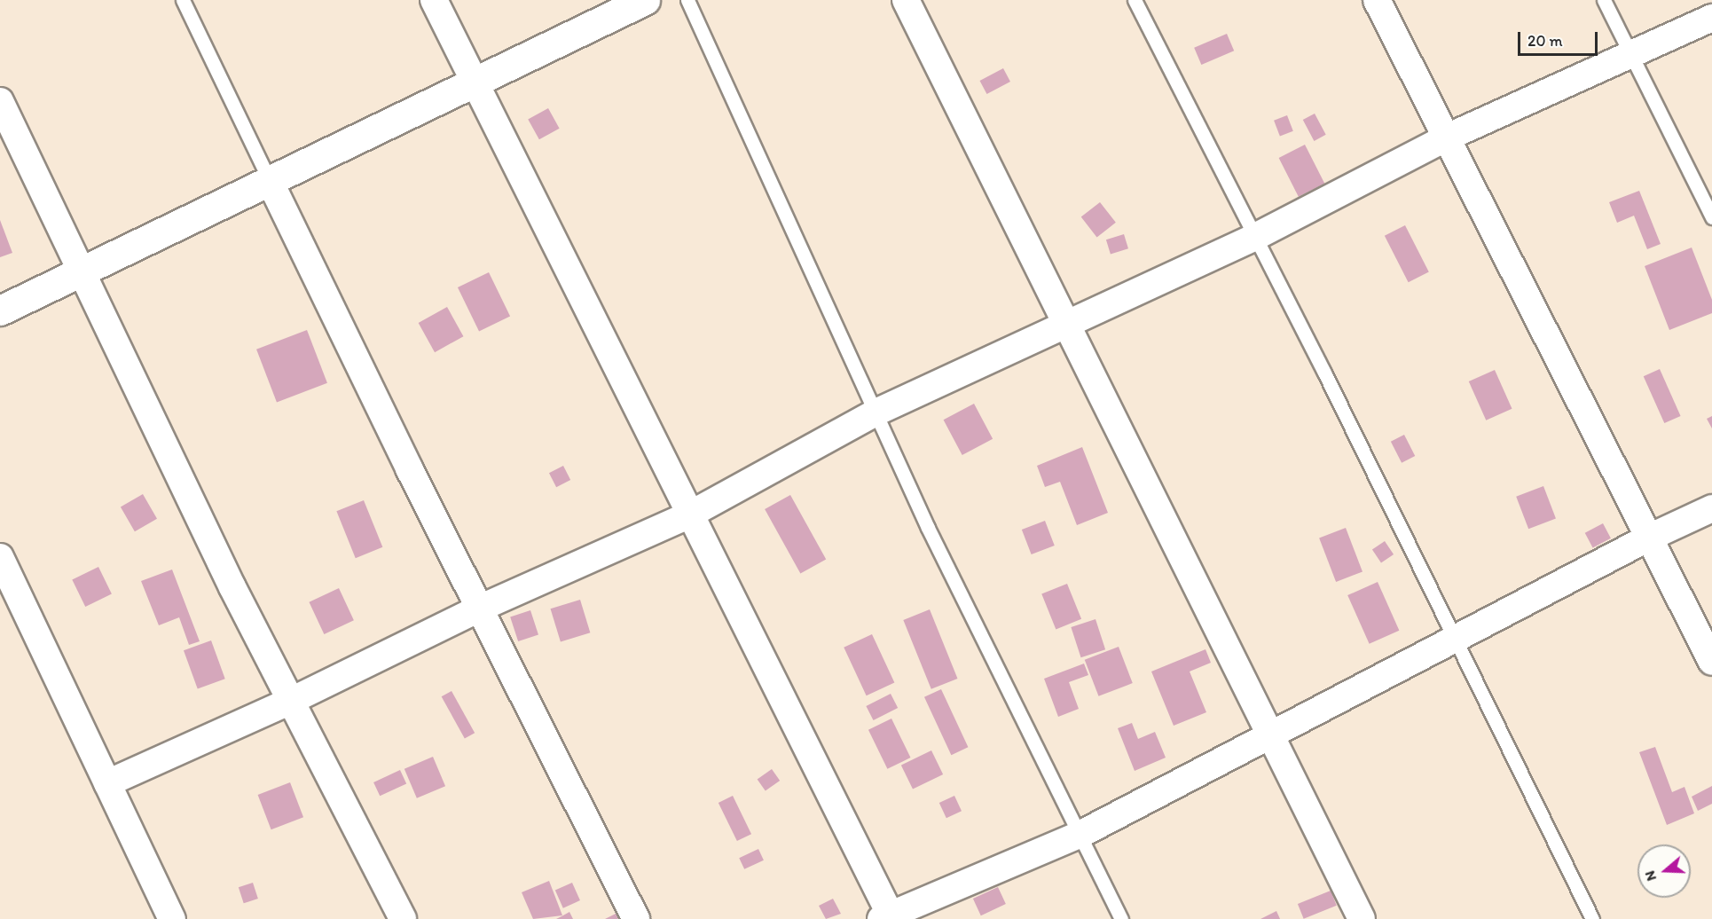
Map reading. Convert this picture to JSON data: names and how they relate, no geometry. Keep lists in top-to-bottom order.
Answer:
{
  "scale_bar": "20 m",
  "north": "left"
}
